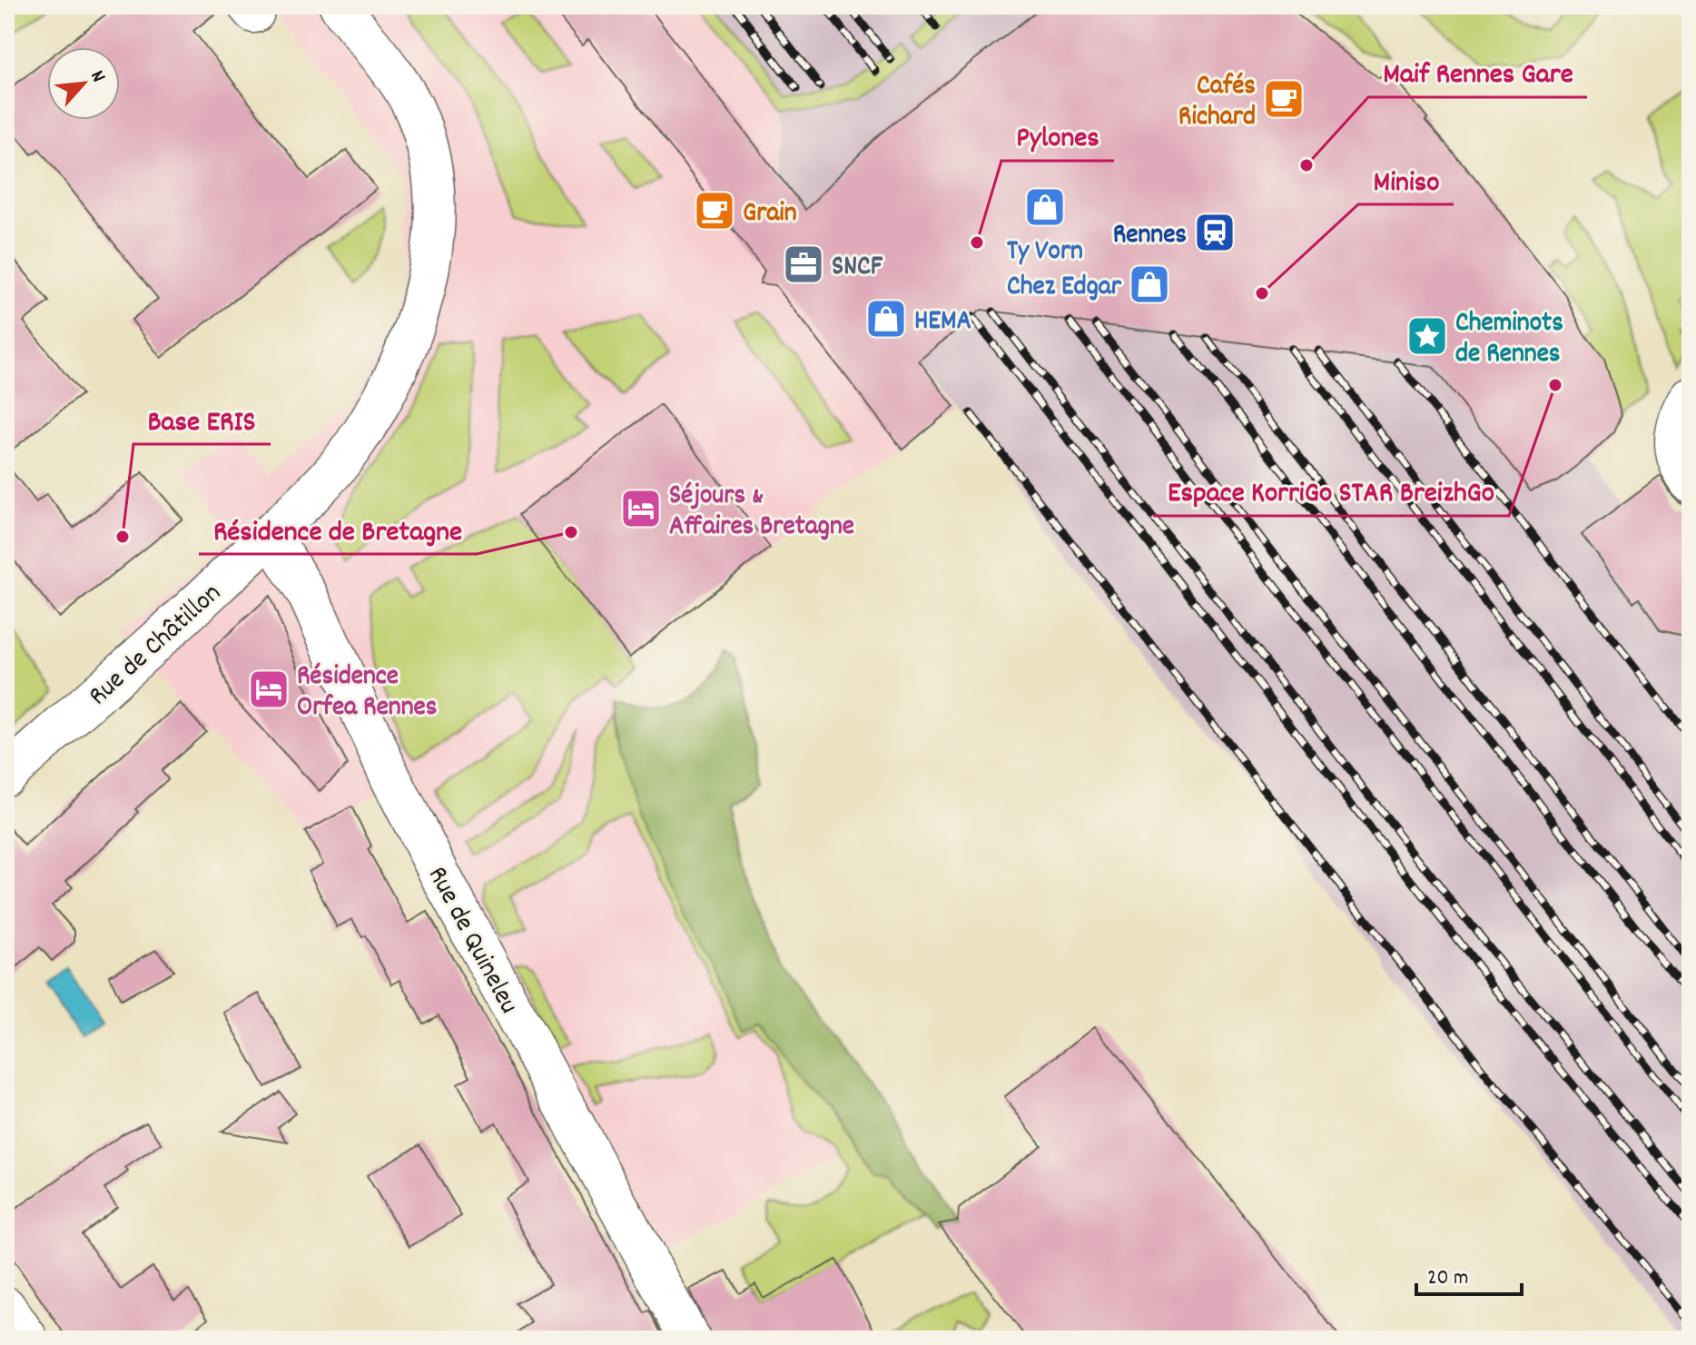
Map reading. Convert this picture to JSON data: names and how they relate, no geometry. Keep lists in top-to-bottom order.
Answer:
{
  "streets": {
    "street": ["Rue de Châtillon", "Rue de Quineleu"]
  },
  "crossings": [
    ["Rue de Châtillon", "Rue de Quineleu"]
  ],
  "places": {
    "cafe": ["Cafés Richard", "Grain"],
    "other": [
      "Maif Rennes Gare",
      "Pylones",
      "Miniso",
      "Espace KorriGo STAR BreizhGo",
      "Résidence de Bretagne",
      "Base ERIS"
    ],
    "shop": ["Ty Vorn", "Chez Edgar", "HEMA"],
    "station": ["Rennes"],
    "office": ["SNCF"],
    "place": ["Cheminots de Rennes"],
    "hotel": ["Séjours & Affaires Bretagne", "Résidence Orfea Rennes"]
  },
  "scale_bar": "20 m",
  "north": "top right"
}
